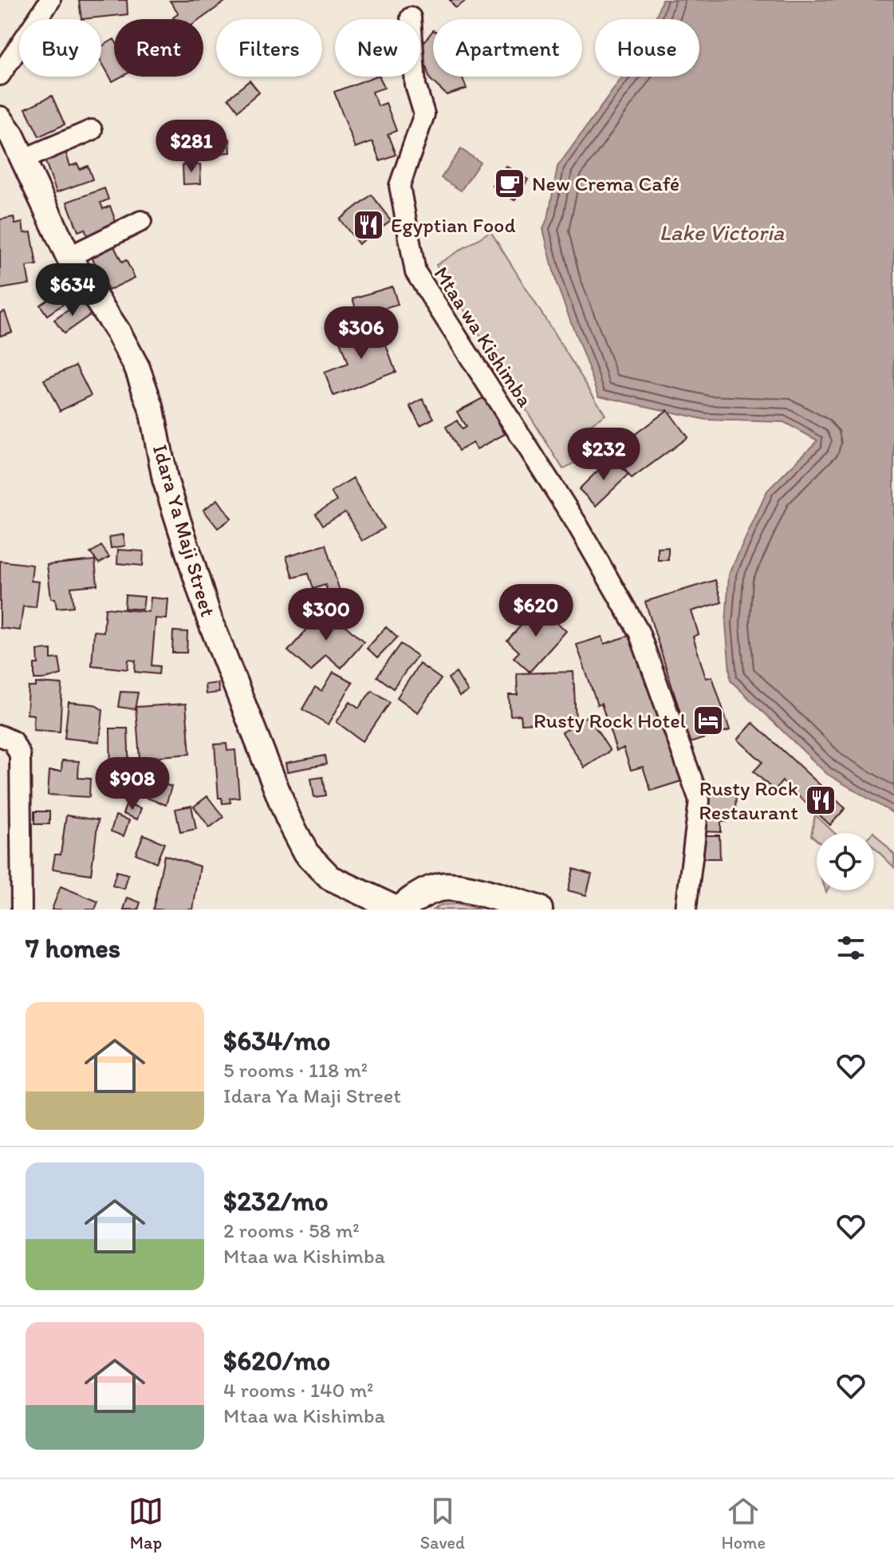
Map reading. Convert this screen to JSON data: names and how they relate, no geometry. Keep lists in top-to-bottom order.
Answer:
{
  "streets": {
    "street": ["Mtaa wa Kishimba", "Idara Ya Maji Street"]
  },
  "water": ["Lake Victoria"],
  "places": {
    "cafe": ["New Crema Café"],
    "restaurant": ["Egyptian Food", "Rusty Rock Restaurant"],
    "hotel": ["Rusty Rock Hotel"]
  },
  "page": {
    "chip": [
      "Buy",
      "Rent",
      "Filters",
      "New",
      "Apartment",
      "House"
    ],
    "price": [
      "$281",
      "$634",
      "$306",
      "$232",
      "$620",
      "$300",
      "$908"
    ],
    "heading": "7 homes",
    "list": [
      {
        "name": "$634/mo",
        "note": "5 rooms · 118 m² · Idara Ya Maji Street"
      },
      {
        "name": "$232/mo",
        "note": "2 rooms · 58 m² · Mtaa wa Kishimba"
      },
      {
        "name": "$620/mo",
        "note": "4 rooms · 140 m² · Mtaa wa Kishimba"
      }
    ],
    "tabs": ["Map", "Saved", "Home"]
  }
}
